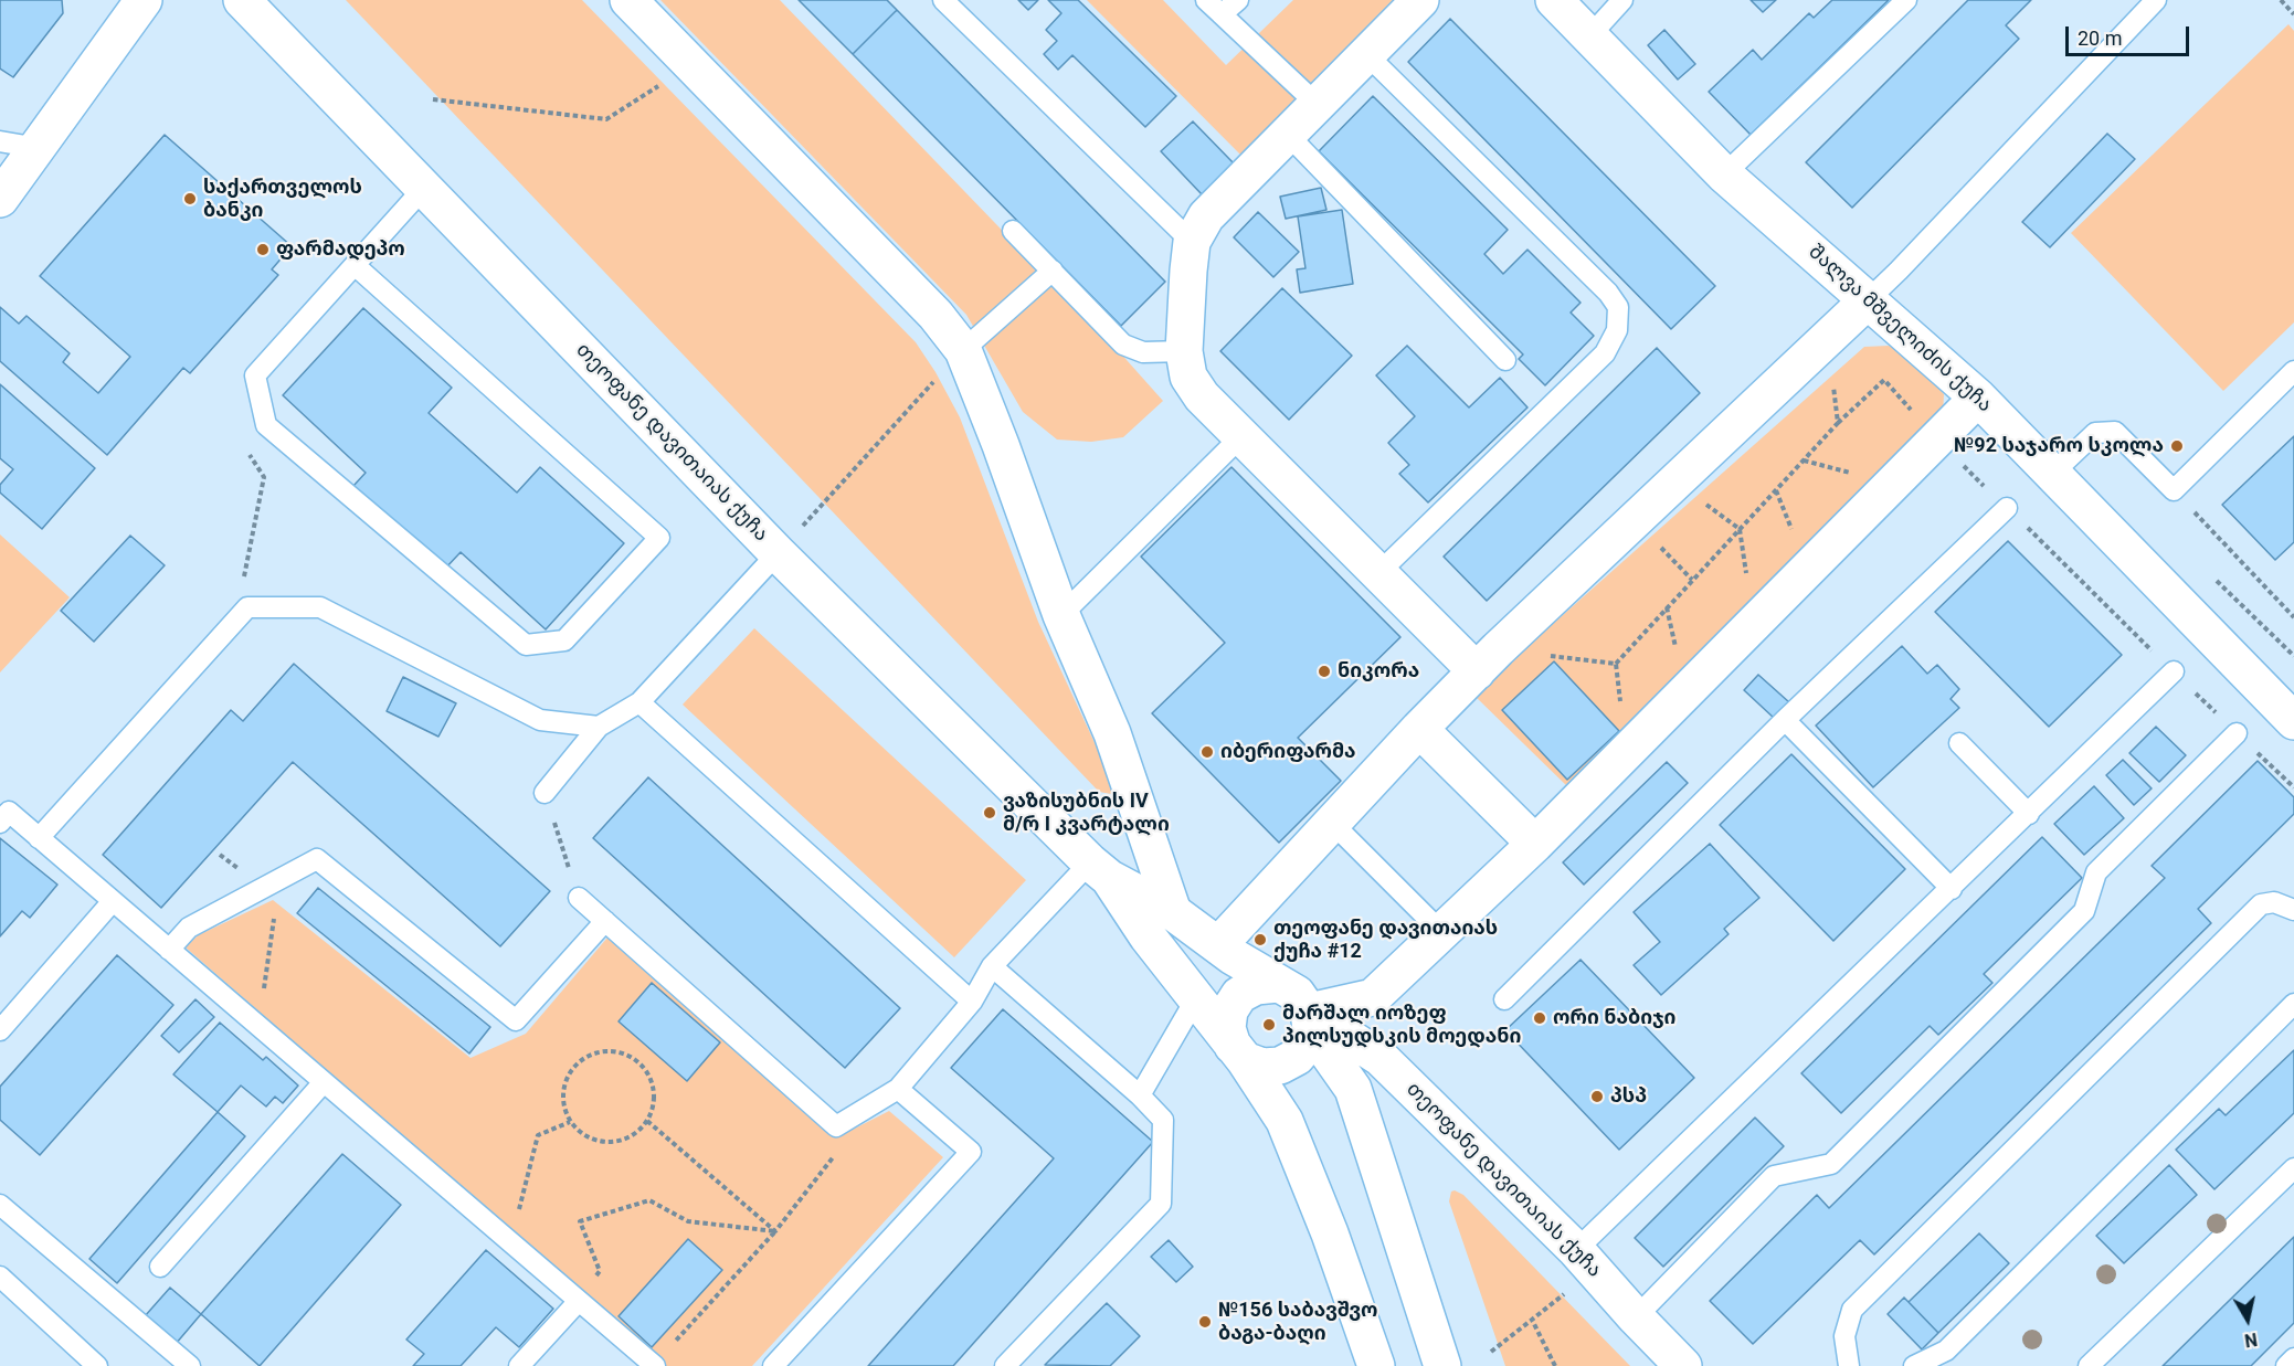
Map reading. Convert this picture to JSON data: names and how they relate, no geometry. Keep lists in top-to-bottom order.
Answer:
{
  "streets": {
    "street": ["შალვა მშველიძის ქუჩა", "თეოფანე დავითაიას ქუჩა"]
  },
  "places": [
    "საქართველოს ბანკი",
    "ფარმადეპო",
    "№92 საჯარო სკოლა",
    "ნიკორა",
    "იბერიფარმა",
    "ვაზისუბნის IV მ/რ I კვარტალი",
    "თეოფანე დავითაიას ქუჩა #12",
    "ორი ნაბიჯი",
    "მარშალ იოზეფ პილსუდსკის მოედანი",
    "პსპ",
    "№156 საბავშვო ბაგა-ბაღი"
  ],
  "scale_bar": "20 m",
  "north": "bottom"
}
